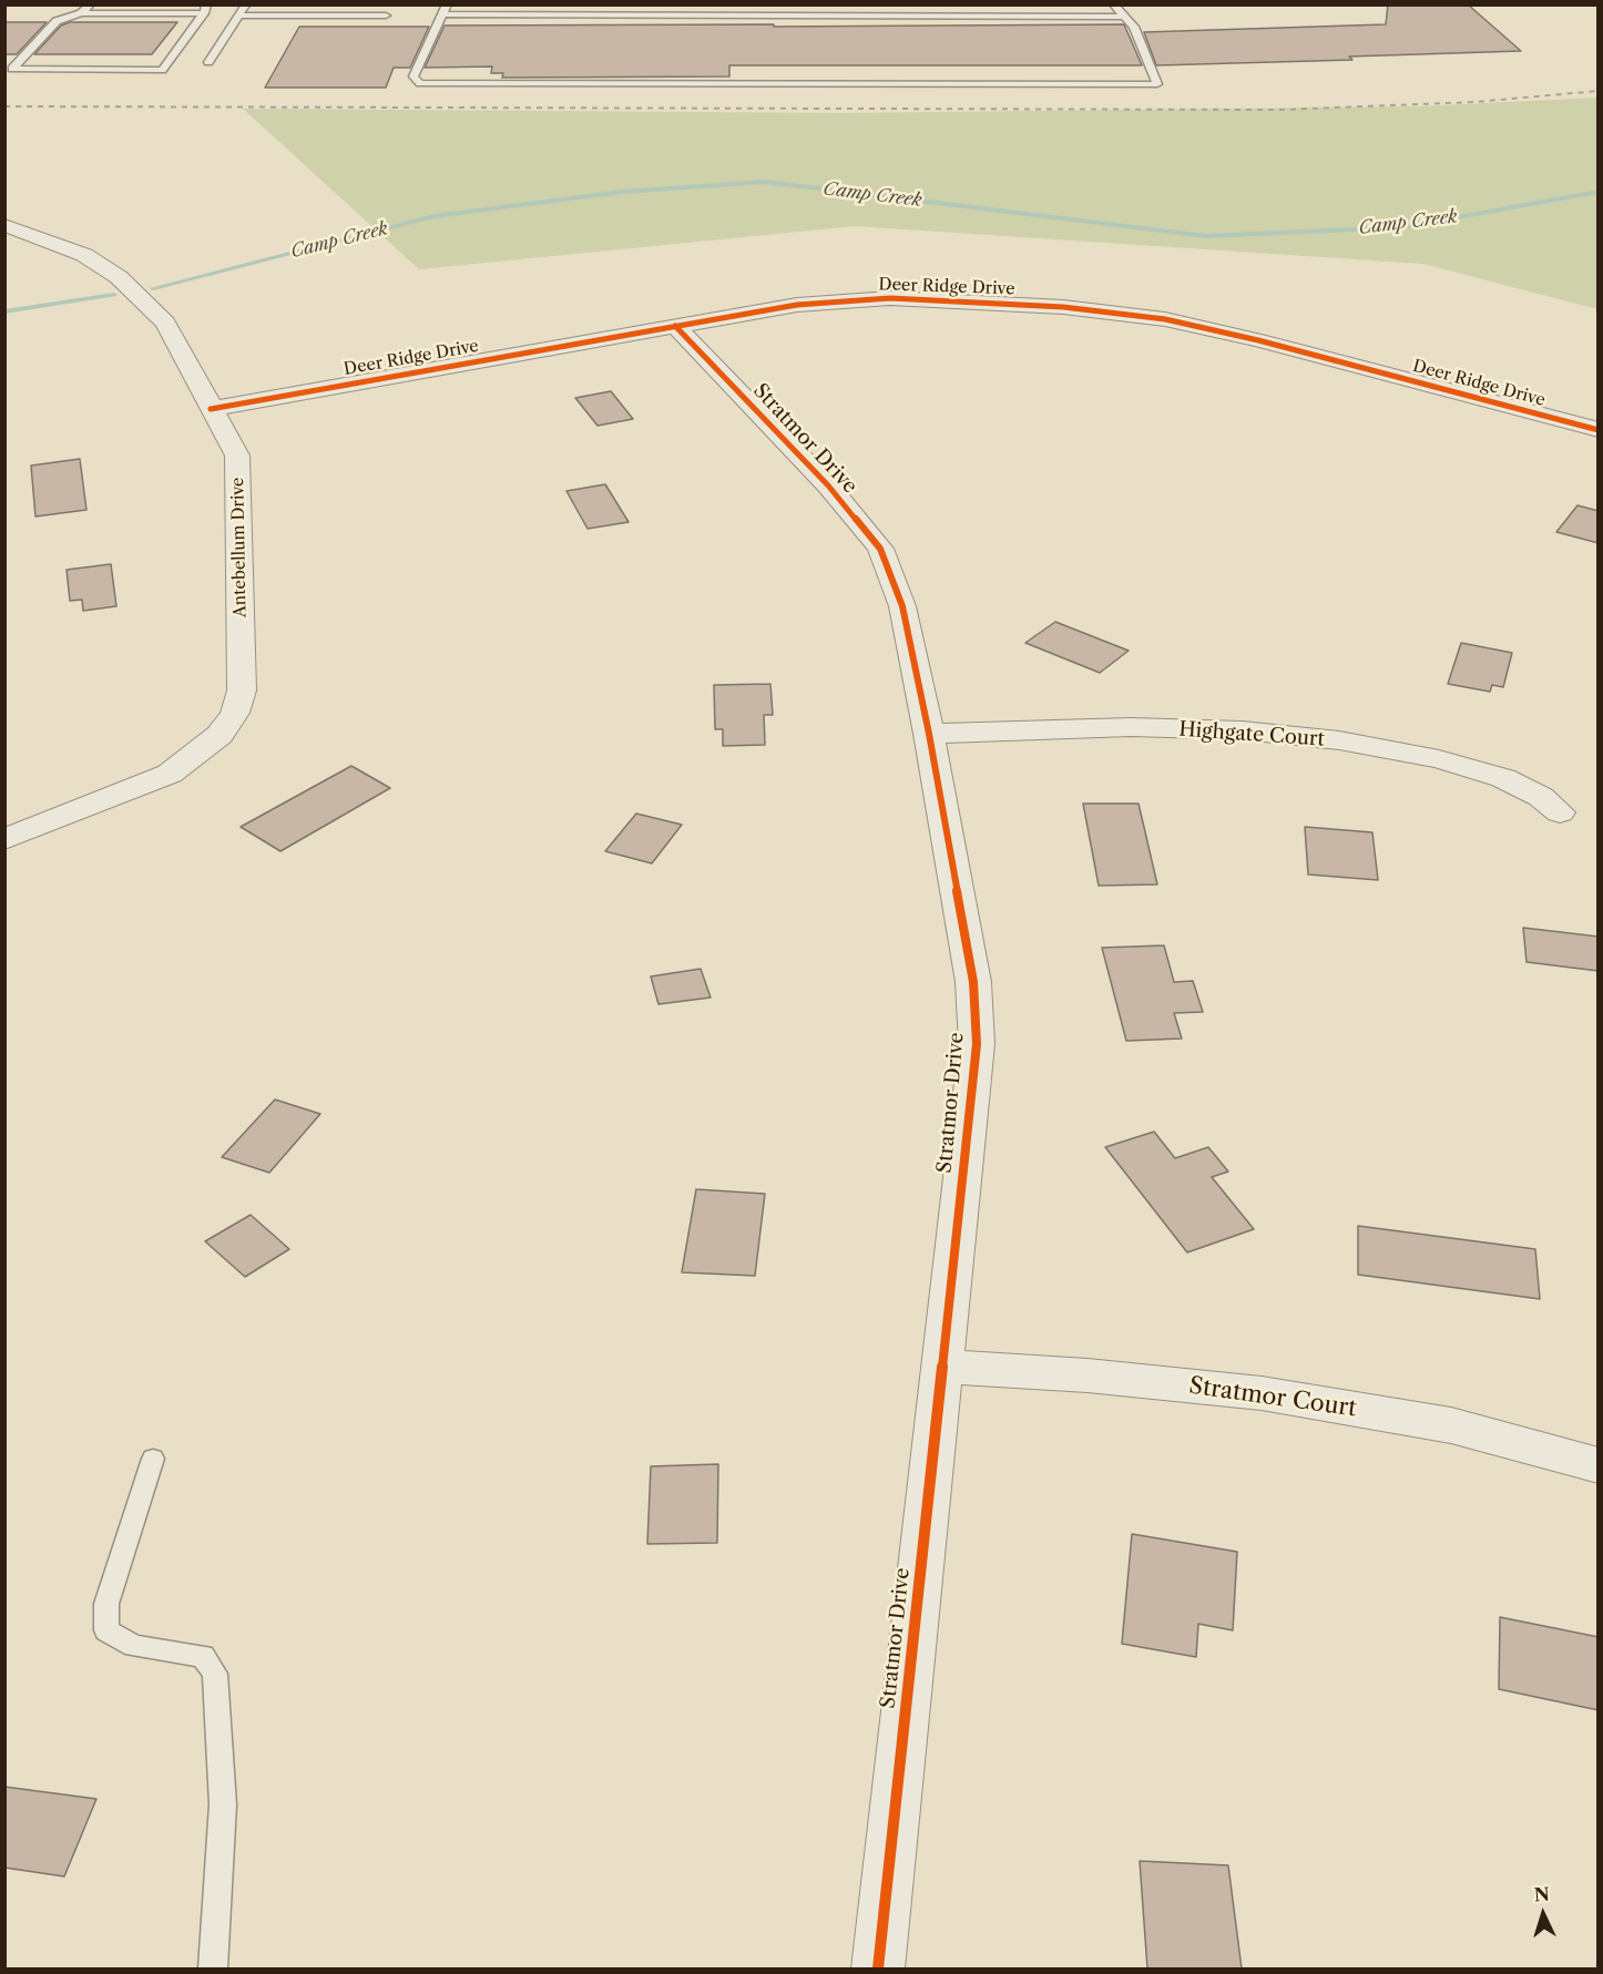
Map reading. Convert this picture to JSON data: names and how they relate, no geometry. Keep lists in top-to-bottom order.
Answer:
{
  "streets": {
    "street": [
      "Deer Ridge Drive",
      "Stratmor Drive",
      "Antebellum Drive",
      "Highgate Court",
      "Stratmor Court"
    ]
  },
  "crossings": [
    ["Deer Ridge Drive", "Stratmor Drive"],
    ["Deer Ridge Drive", "Antebellum Drive"],
    ["Stratmor Drive", "Highgate Court"],
    ["Stratmor Drive", "Stratmor Court"]
  ],
  "water": ["Camp Creek"],
  "north": "top"
}
